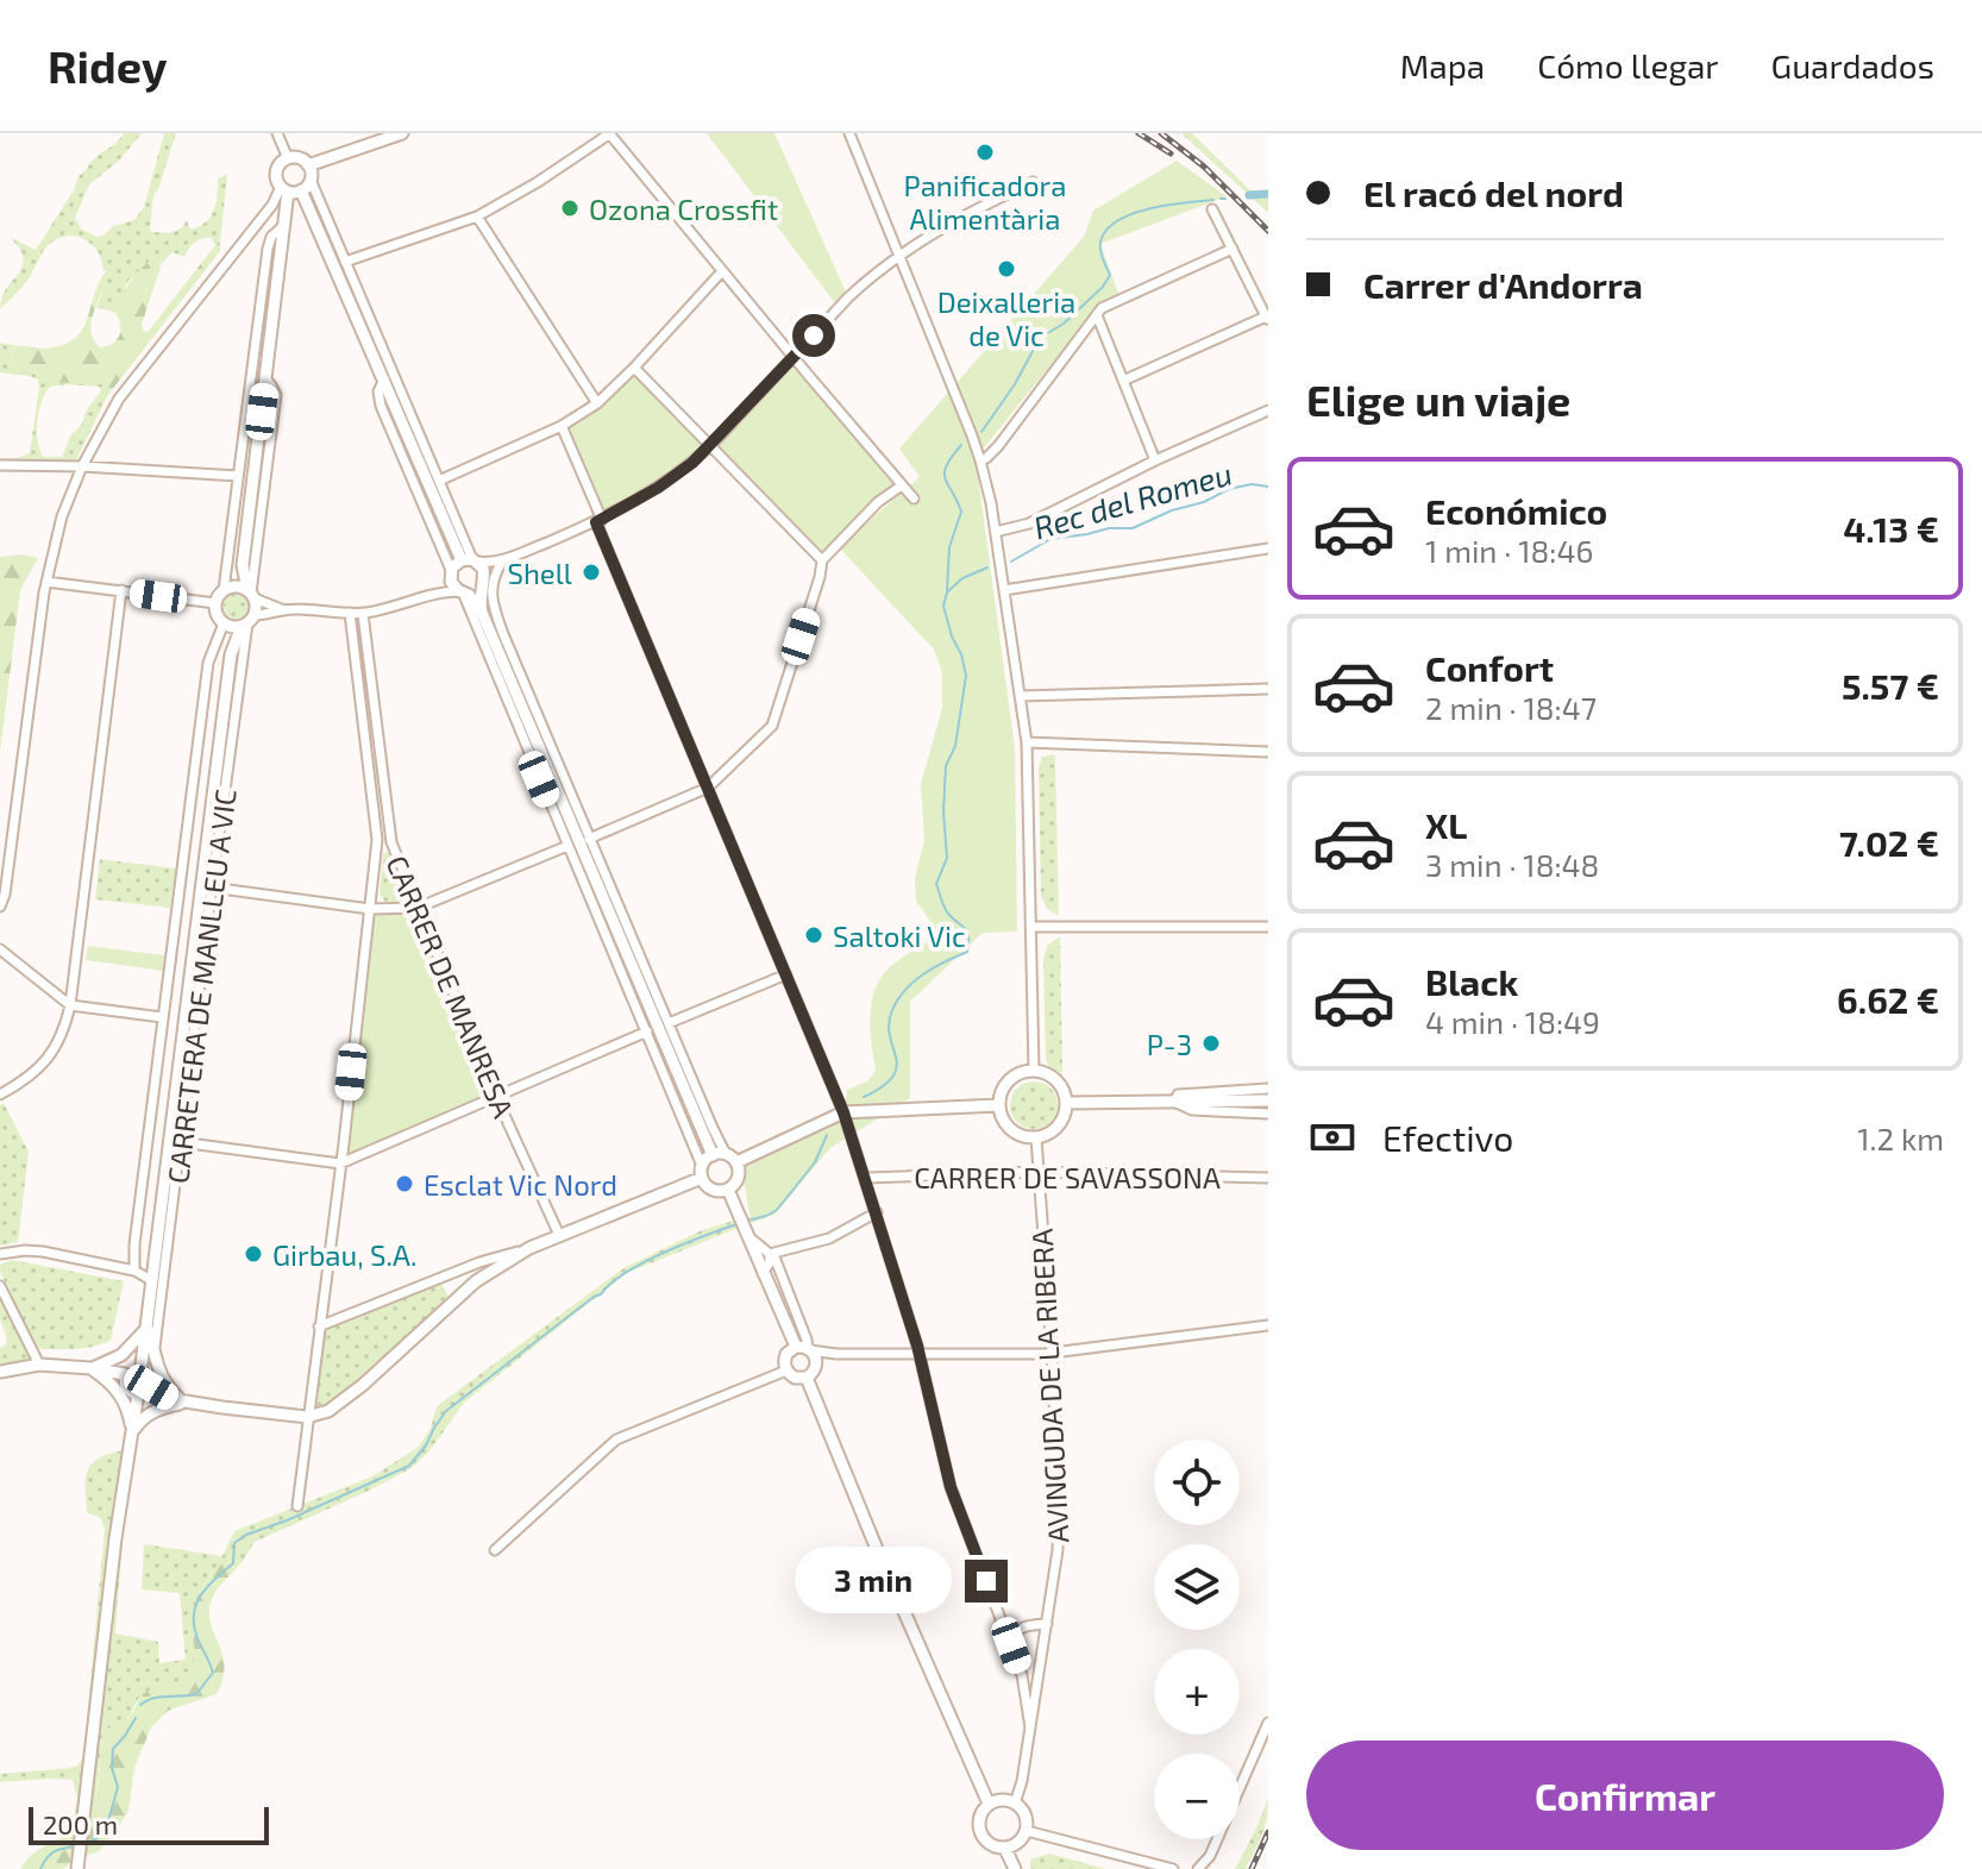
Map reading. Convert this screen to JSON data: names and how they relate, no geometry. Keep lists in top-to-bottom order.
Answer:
{
  "streets": {
    "street": [
      "CARRETERA DE MANLLEU A VIC",
      "CARRER DE MANRESA",
      "CARRER DE SAVASSONA",
      "AVINGUDA DE LA RIBERA"
    ]
  },
  "crossings": [
    ["CARRER DE SAVASSONA", "AVINGUDA DE LA RIBERA"]
  ],
  "water": ["Rec del Romeu"],
  "places": [
    "Panificadora Alimentària",
    "Ozona Crossfit",
    "Deixalleria de Vic",
    "Shell",
    "Saltoki Vic",
    "P-3",
    "Esclat Vic Nord",
    "Girbau, S.A."
  ],
  "scale_bar": "200 m",
  "page": {
    "header": "Ridey",
    "nav": ["Mapa", "Cómo llegar", "Guardados"],
    "banner": ["El racó del nord", "Carrer d'Andorra"],
    "heading": "Elige un viaje",
    "list": [
      {
        "name": "Económico",
        "note": "1 min · 18:46",
        "value": "4.13 €"
      },
      {
        "name": "Confort",
        "note": "2 min · 18:47",
        "value": "5.57 €"
      },
      {
        "name": "XL",
        "note": "3 min · 18:48",
        "value": "7.02 €"
      },
      {
        "name": "Black",
        "note": "4 min · 18:49",
        "value": "6.62 €"
      }
    ],
    "pay": ["Efectivo", "1.2 km"],
    "map_buttons": ["+", "−"],
    "bubble": "3 min",
    "buttons": "Confirmar",
    "scale": "200 m"
  }
}
